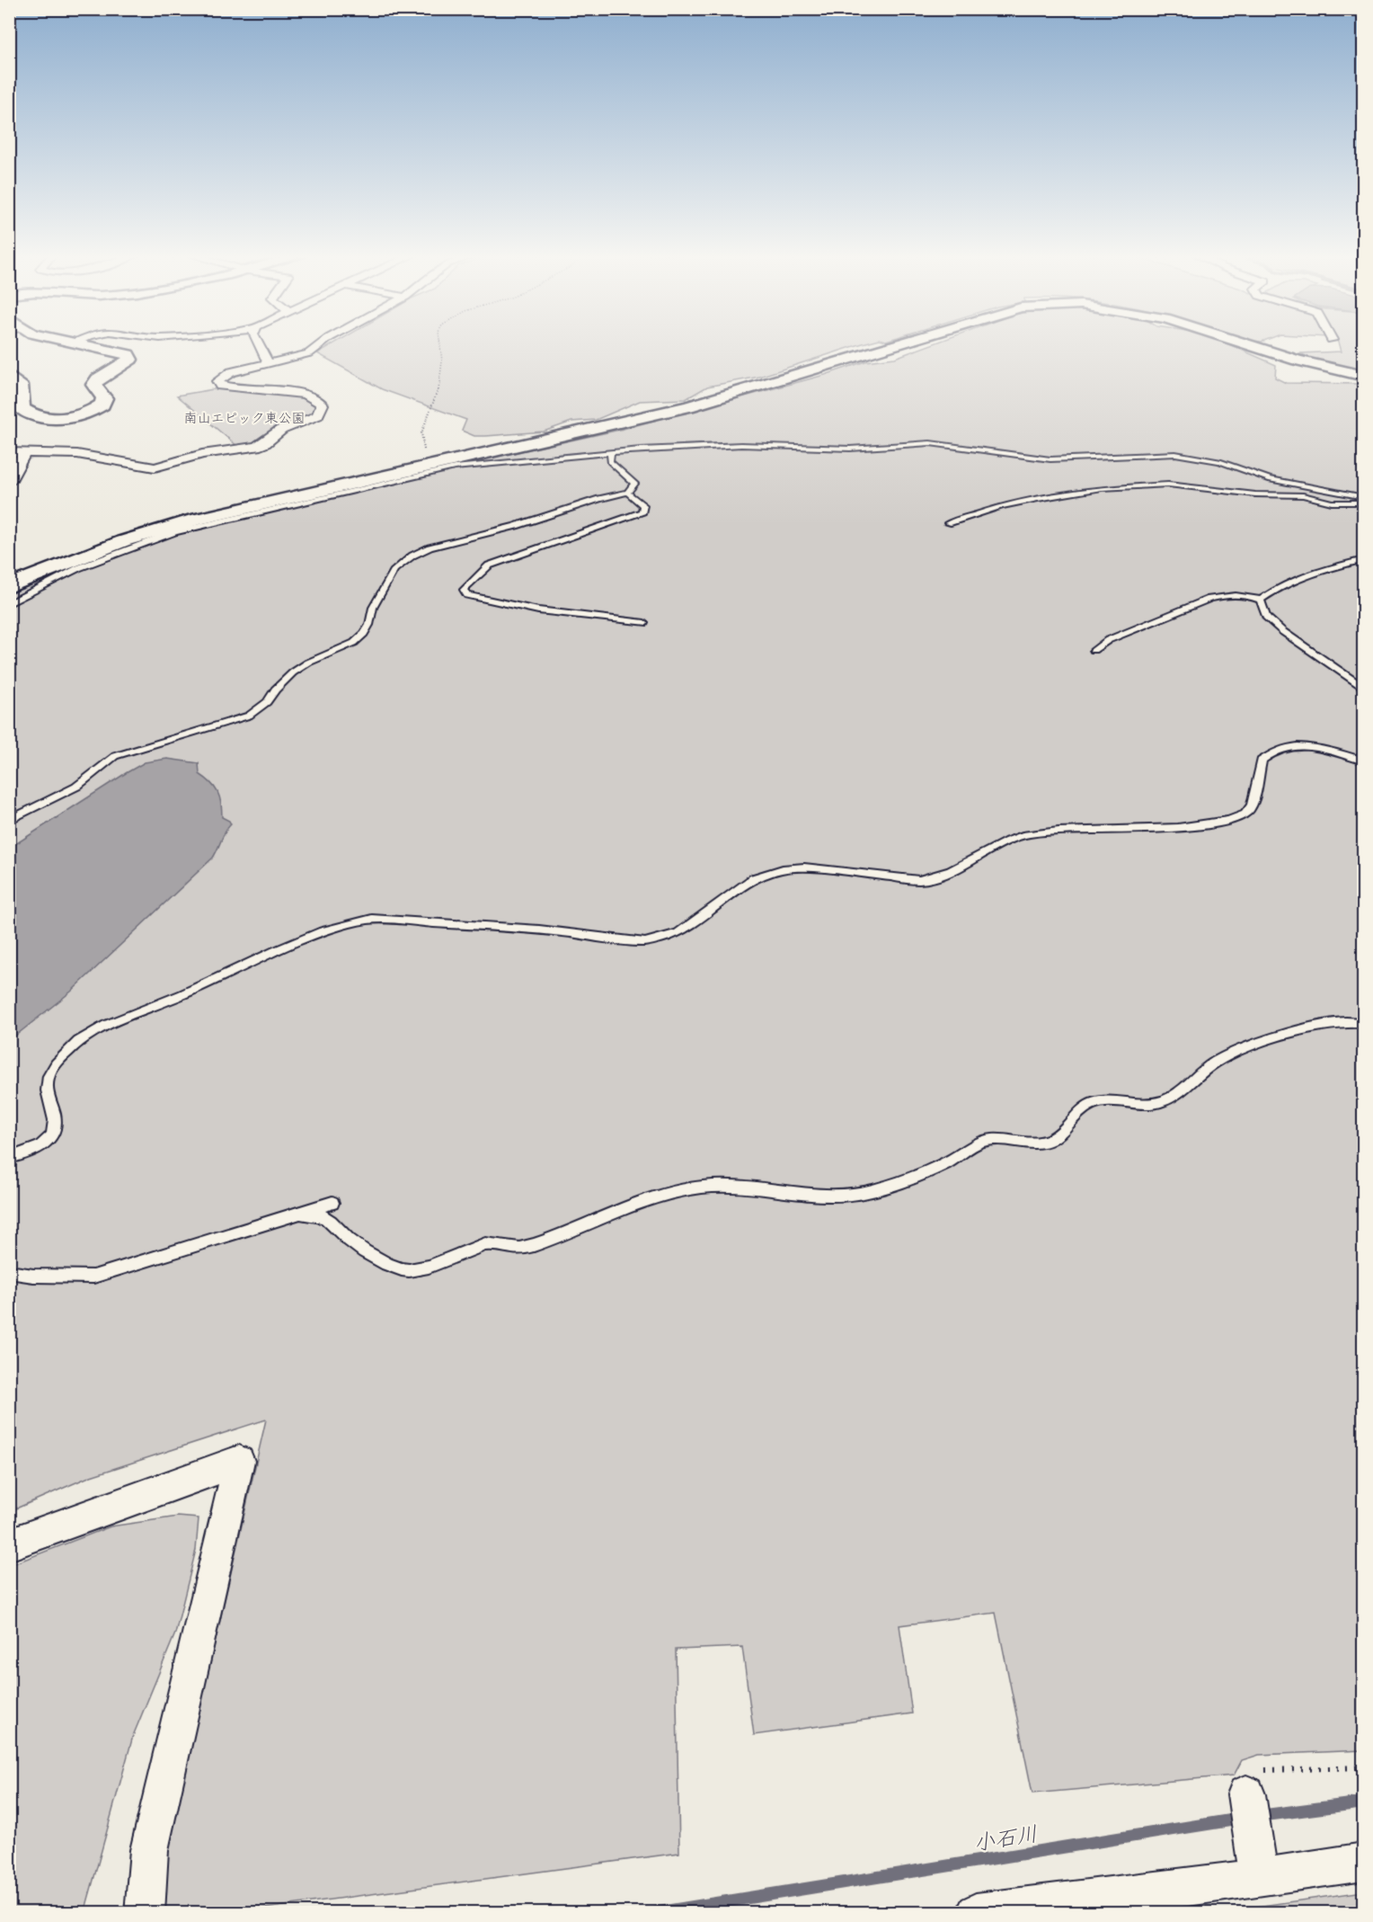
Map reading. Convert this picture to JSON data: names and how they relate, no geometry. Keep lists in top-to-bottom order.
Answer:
{
  "water": ["小石川"],
  "parks": ["南山エピック東公園"]
}
